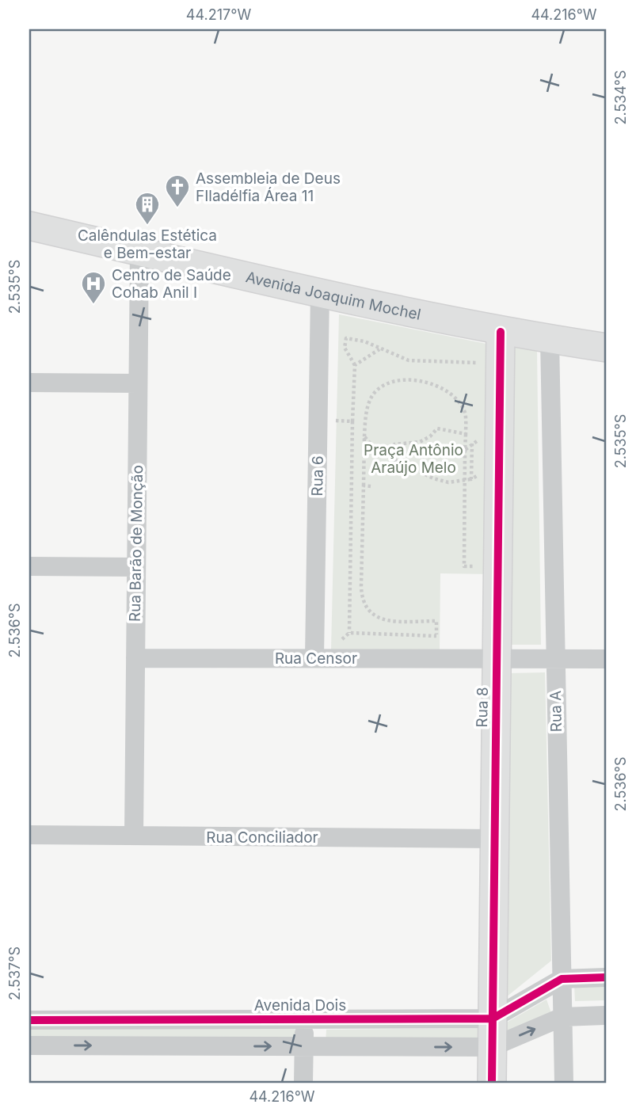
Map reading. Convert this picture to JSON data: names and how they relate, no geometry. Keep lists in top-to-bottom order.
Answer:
{
  "streets": {
    "street": [
      "Avenida Joaquim Mochel",
      "Rua 6",
      "Rua Barão de Monção",
      "Rua Censor",
      "Rua 8",
      "Rua A",
      "Rua Conciliador",
      "Avenida Dois"
    ]
  },
  "crossings": [
    ["Avenida Joaquim Mochel", "Rua 6"],
    ["Avenida Joaquim Mochel", "Rua Barão de Monção"],
    ["Avenida Joaquim Mochel", "Rua 8"],
    ["Avenida Joaquim Mochel", "Rua A"],
    ["Rua 6", "Rua Censor"],
    ["Rua Barão de Monção", "Rua Censor"],
    ["Rua Barão de Monção", "Rua Conciliador"],
    ["Rua Censor", "Rua 8"],
    ["Rua Censor", "Rua A"],
    ["Rua 8", "Rua Conciliador"],
    ["Rua 8", "Avenida Dois"],
    ["Rua A", "Avenida Dois"]
  ],
  "parks": ["Praça Antônio Araújo Melo"],
  "places": {
    "church": ["Assembleia de Deus FIladélfia Área 11"],
    "building": ["Calêndulas Estética e Bem-estar"],
    "hospital": ["Centro de Saúde Cohab Anil I"]
  },
  "coordinates": [
    "44.217°W",
    "44.216°W",
    "2.534°S",
    "2.535°S",
    "2.536°S",
    "2.537°S"
  ]
}
